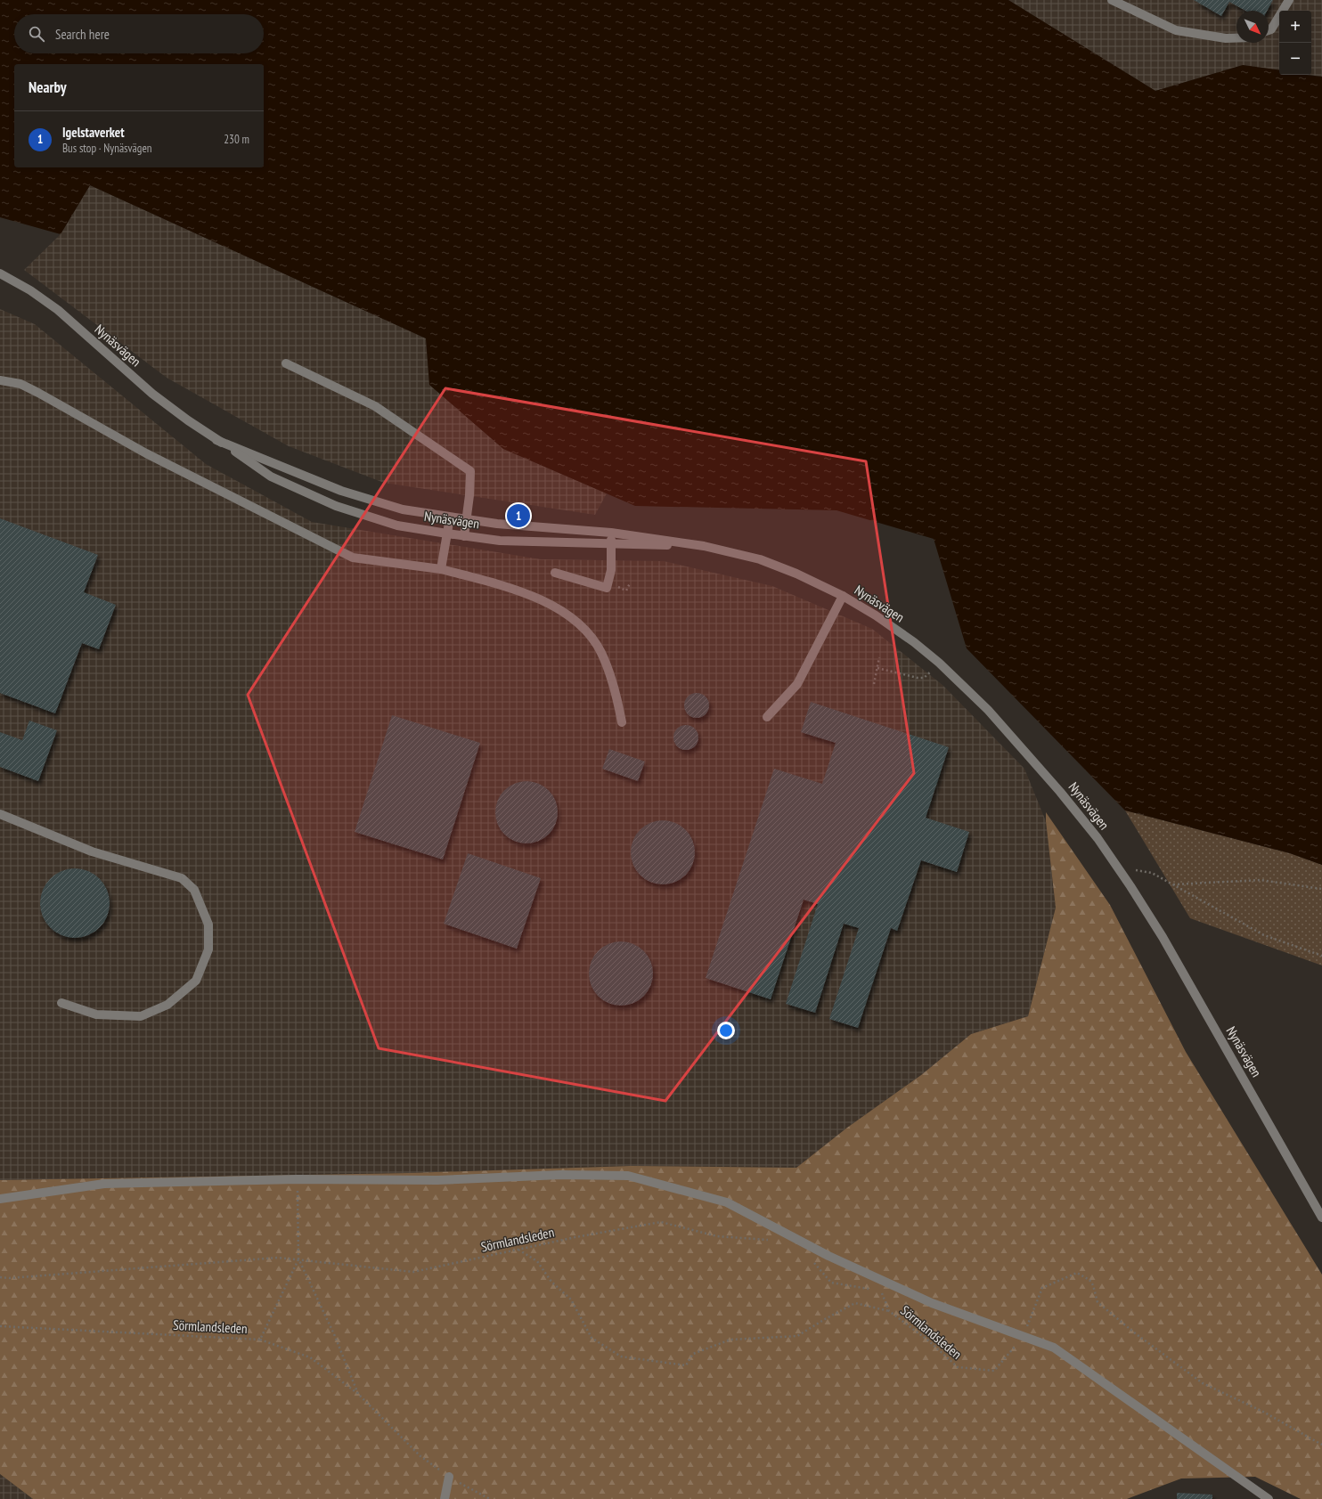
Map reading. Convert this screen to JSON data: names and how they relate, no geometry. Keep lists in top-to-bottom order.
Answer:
{
  "streets": {
    "street": ["Nynäsvägen"],
    "path": ["Sörmlandsleden"]
  },
  "north": "bottom right",
  "page": {
    "map_buttons": ["+", "−"],
    "search": "Search here",
    "heading": "Nearby",
    "list": [
      {
        "mark": "1",
        "name": "Igelstaverket",
        "note": "Bus stop · Nynäsvägen",
        "value": "230 m"
      }
    ],
    "pins": "1"
  }
}
